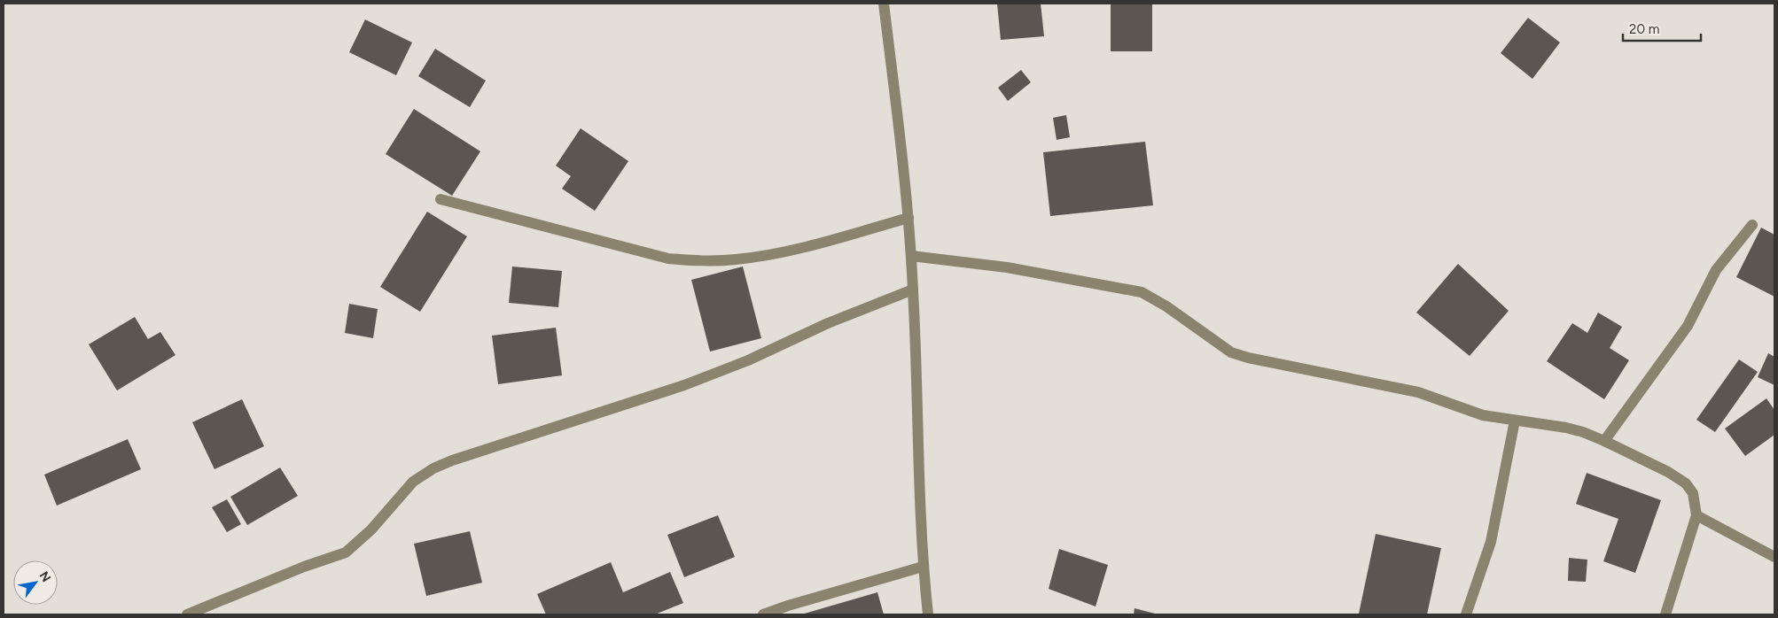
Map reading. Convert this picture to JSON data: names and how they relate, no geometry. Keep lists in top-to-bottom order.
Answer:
{
  "scale_bar": "20 m",
  "north": "top right"
}
